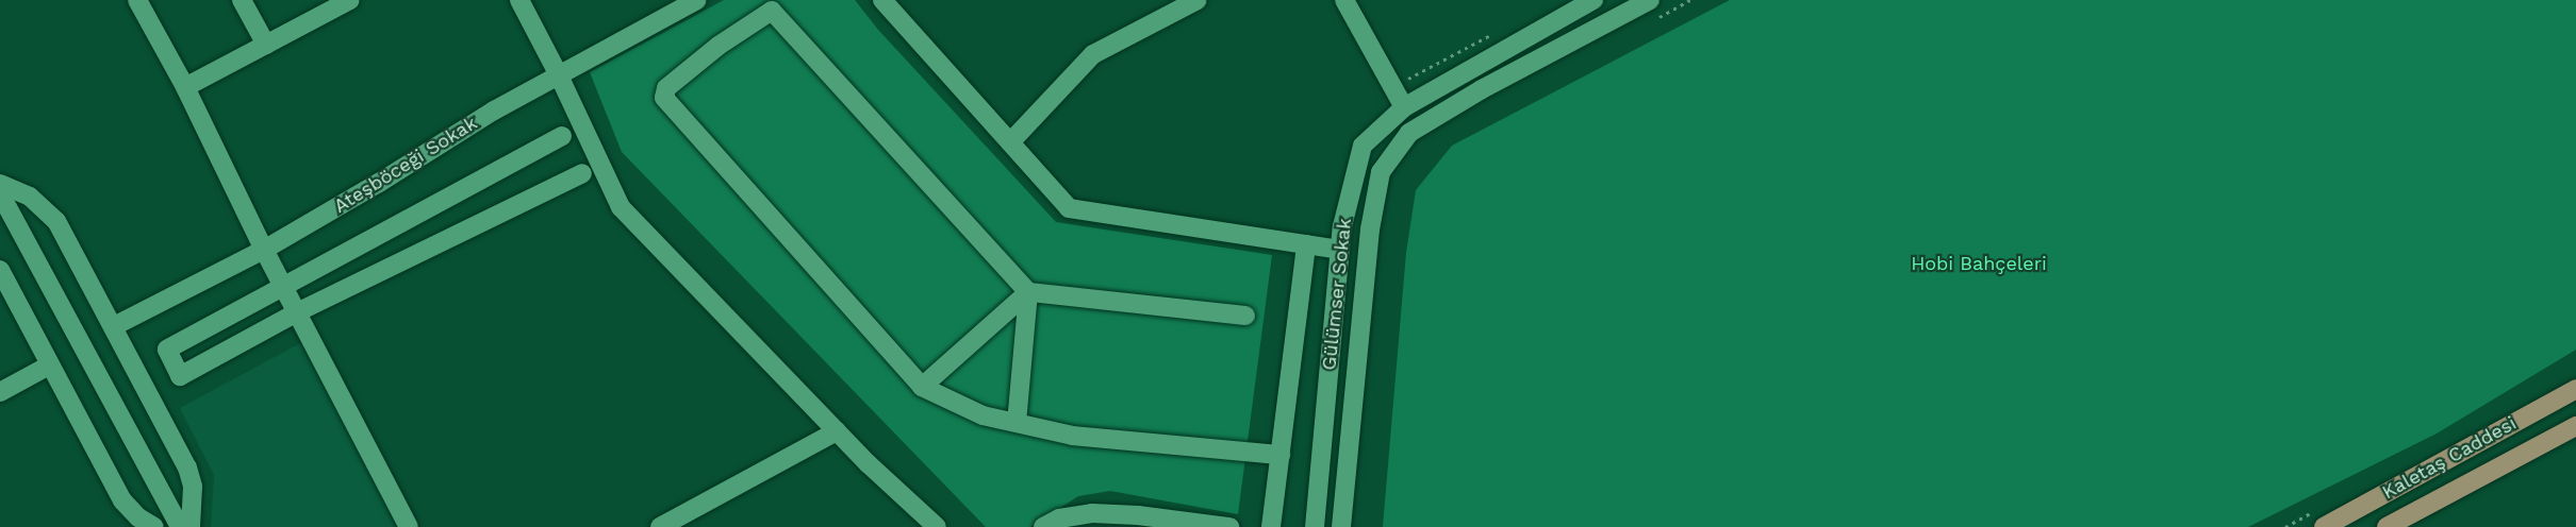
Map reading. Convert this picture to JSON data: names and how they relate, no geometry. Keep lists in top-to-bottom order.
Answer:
{
  "streets": {
    "main road": ["Kaletaş Caddesi"],
    "street": ["Ateşböceği Sokak", "Gülümser Sokak"]
  },
  "parks": ["Hobi Bahçeleri"]
}
